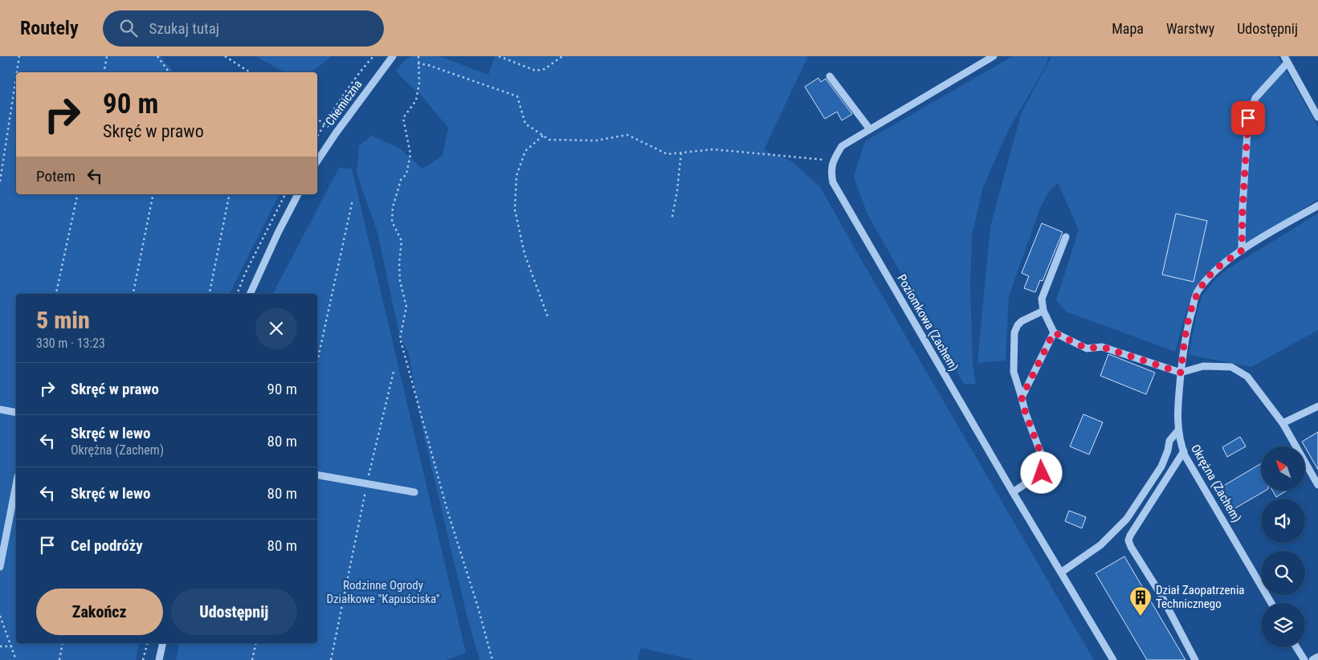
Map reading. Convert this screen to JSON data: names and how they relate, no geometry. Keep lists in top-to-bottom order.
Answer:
{
  "streets": {
    "street": ["Chemiczna", "Poziomkowa (Zachem)", "Okrężna (Zachem)"]
  },
  "parks": ["Rodzinne Ogrody Działkowe \"Kapuściska\""],
  "places": {
    "building": ["Dział Zaopatrzenia Technicznego"]
  },
  "north": "top left",
  "page": {
    "header": "Routely",
    "search": "Szukaj tutaj",
    "nav": ["Mapa", "Warstwy", "Udostępnij"],
    "turn": ["90 m", "Skręć w prawo"],
    "then": "Potem",
    "heading": ["5 min", "330 m · 13:23"],
    "list": [
      {
        "name": "Skręć w prawo",
        "value": "90 m"
      },
      {
        "name": "Skręć w lewo",
        "note": "Okrężna (Zachem)",
        "value": "80 m"
      },
      {
        "name": "Skręć w lewo",
        "value": "80 m"
      },
      {
        "name": "Cel podróży",
        "value": "80 m"
      }
    ],
    "buttons": ["Zakończ", "Udostępnij"]
  }
}
